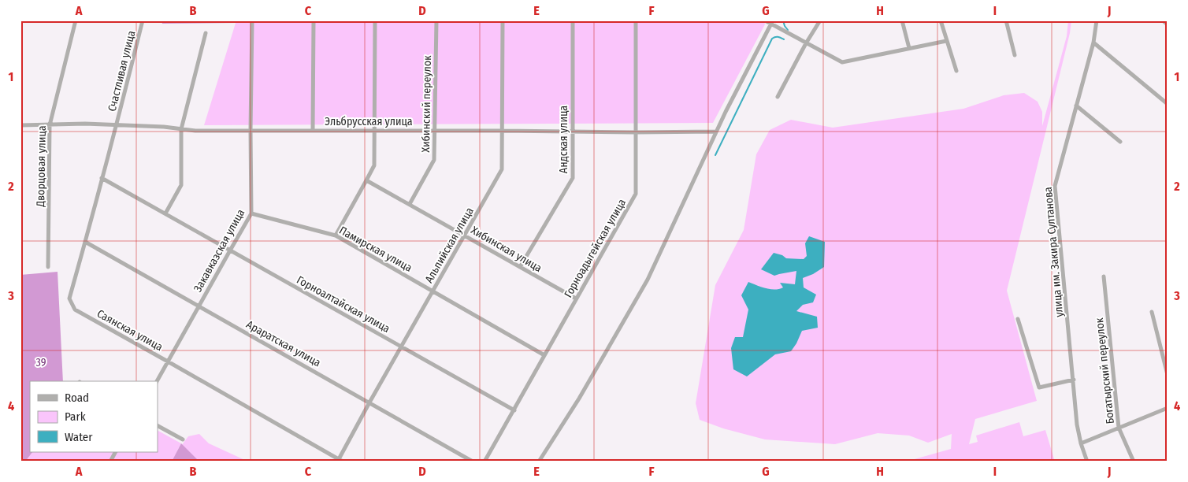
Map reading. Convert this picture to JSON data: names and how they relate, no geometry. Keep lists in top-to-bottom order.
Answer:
{
  "streets": {
    "street": [
      "Счастливая улица",
      "Хибинский переулок",
      "Эльбрусская улица",
      "Андская улица",
      "Дворцовая улица",
      "Альпийская улица",
      "Горноадыгейская улица",
      "Памирская улица",
      "Хибинская улица",
      "Закавказская улица",
      "улица им. Закира Султанова",
      "Горноалтайская улица",
      "Саянская улица",
      "Араратская улица",
      "Богатырский переулок"
    ]
  },
  "crossings": [
    ["Счастливая улица", "Эльбрусская улица"],
    ["Счастливая улица", "Саянская улица"],
    ["Хибинский переулок", "Эльбрусская улица"],
    ["Хибинский переулок", "Хибинская улица"],
    ["Эльбрусская улица", "Андская улица"],
    ["Эльбрусская улица", "Дворцовая улица"],
    ["Эльбрусская улица", "Альпийская улица"],
    ["Эльбрусская улица", "Горноадыгейская улица"],
    ["Эльбрусская улица", "Закавказская улица"],
    ["Эльбрусская улица", "Саянская улица"],
    ["Андская улица", "Хибинская улица"],
    ["Альпийская улица", "Памирская улица"],
    ["Альпийская улица", "Хибинская улица"],
    ["Альпийская улица", "Горноалтайская улица"],
    ["Альпийская улица", "Саянская улица"],
    ["Альпийская улица", "Араратская улица"],
    ["Горноадыгейская улица", "Памирская улица"],
    ["Горноадыгейская улица", "Хибинская улица"],
    ["Горноадыгейская улица", "Горноалтайская улица"],
    ["Памирская улица", "Закавказская улица"],
    ["Закавказская улица", "Горноалтайская улица"],
    ["Закавказская улица", "Саянская улица"],
    ["Закавказская улица", "Араратская улица"],
    ["Горноалтайская улица", "Саянская улица"],
    ["Саянская улица", "Араратская улица"]
  ],
  "parks": ["39"],
  "legend": ["Road", "Park", "Water"],
  "grid": {
    "columns": [
      "A",
      "B",
      "C",
      "D",
      "E",
      "F",
      "G",
      "H",
      "I",
      "J"
    ],
    "rows": [
      "1",
      "2",
      "3",
      "4"
    ]
  }
}
